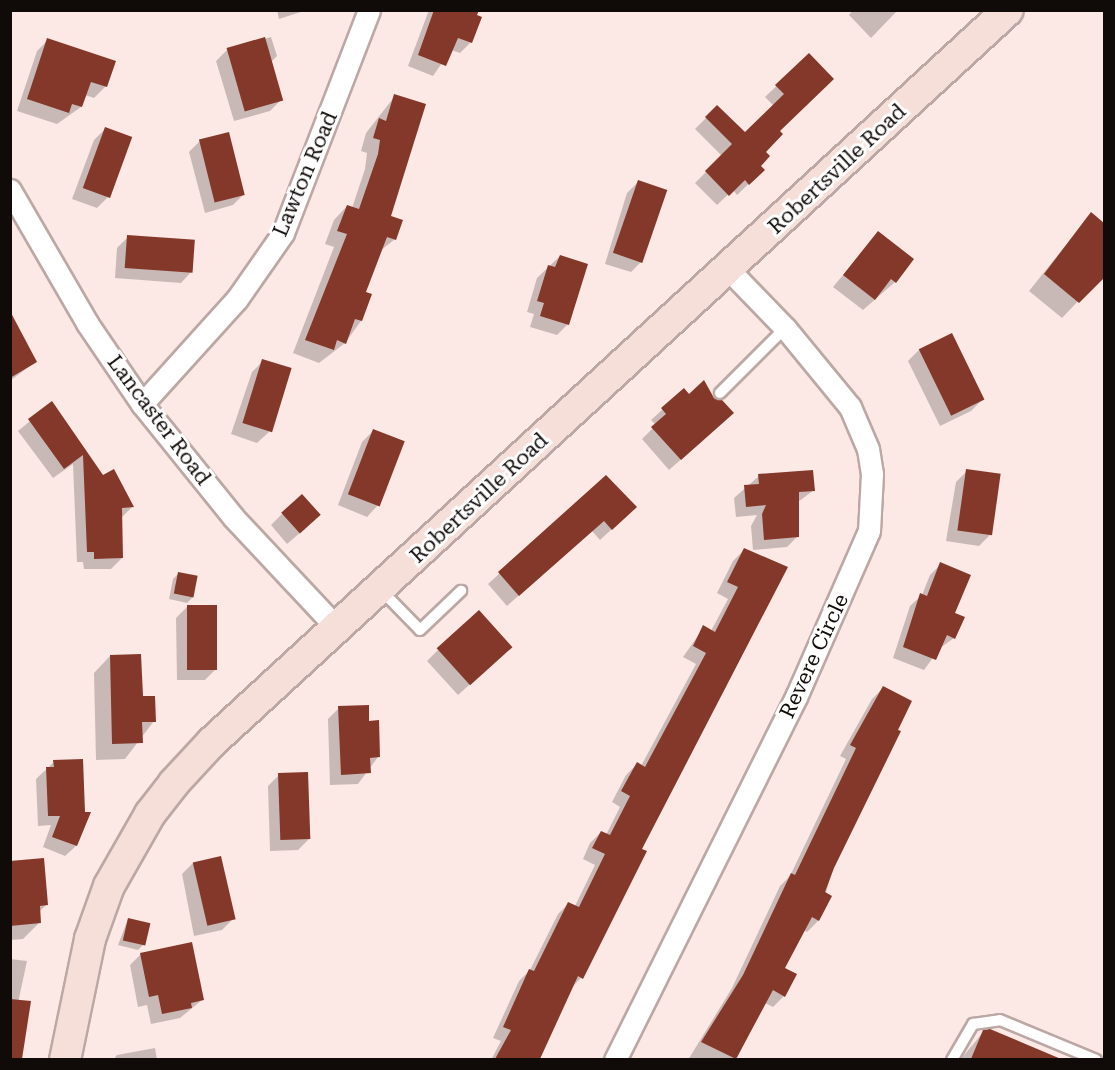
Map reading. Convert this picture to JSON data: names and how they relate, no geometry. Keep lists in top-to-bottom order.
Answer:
{
  "streets": {
    "street": [
      "Robertsville Road",
      "Lawton Road",
      "Lancaster Road",
      "Revere Circle"
    ]
  },
  "crossings": [
    ["Robertsville Road", "Lancaster Road"],
    ["Robertsville Road", "Revere Circle"],
    ["Lawton Road", "Lancaster Road"]
  ]
}
